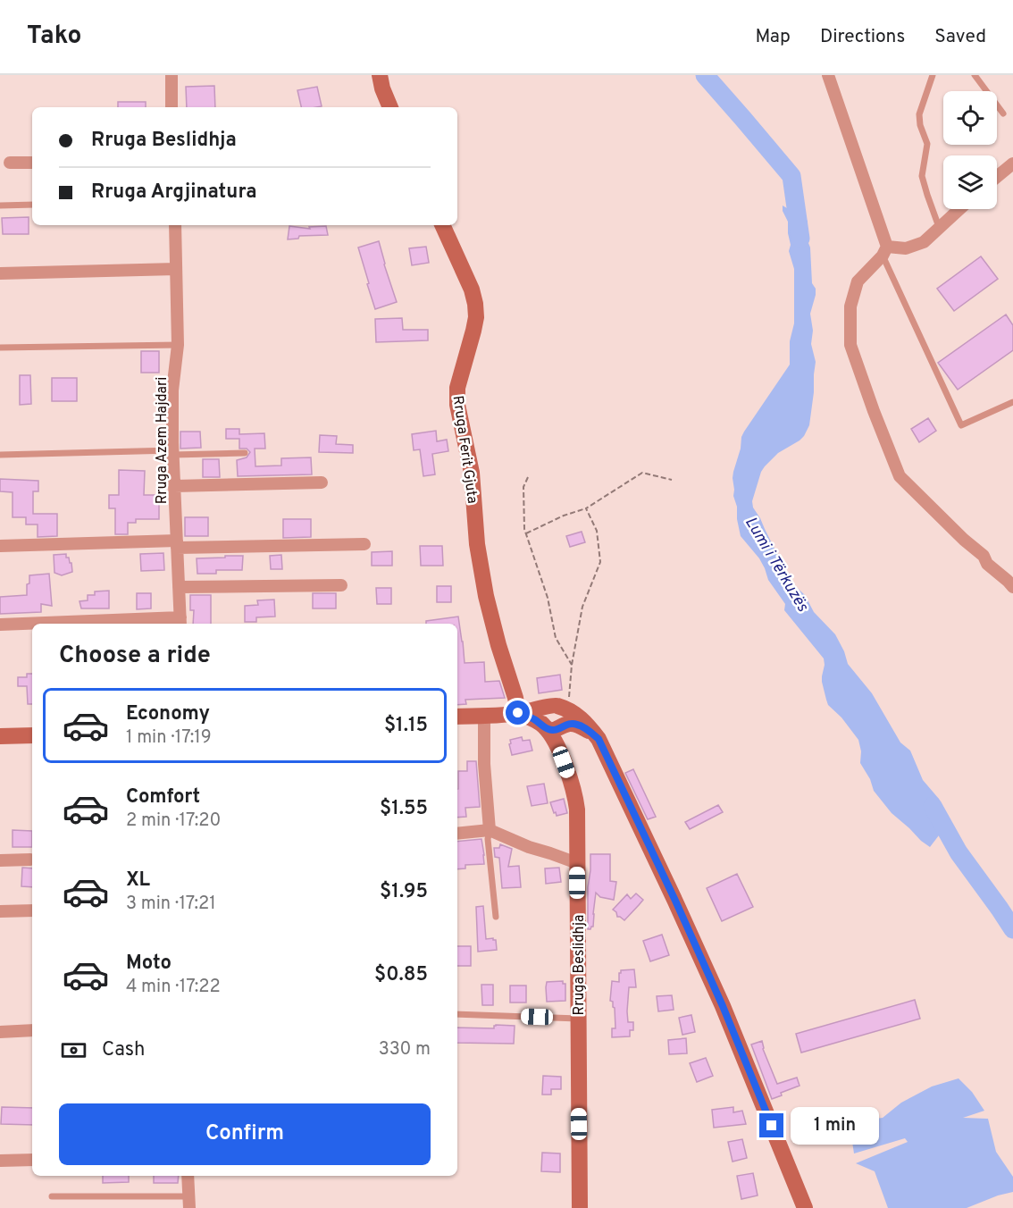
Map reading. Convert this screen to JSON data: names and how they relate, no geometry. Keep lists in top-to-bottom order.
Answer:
{
  "streets": {
    "street": ["Rruga Azem Hajdari", "Rruga Ferit Gjuta", "Rruga Beslidhja"]
  },
  "water": ["Lumi i Tërkuzës"],
  "page": {
    "header": "Tako",
    "nav": ["Map", "Directions", "Saved"],
    "banner": ["Rruga Beslidhja", "Rruga Argjinatura"],
    "heading": "Choose a ride",
    "list": [
      {
        "name": "Economy",
        "note": "1 min · 17:19",
        "value": "$1.15"
      },
      {
        "name": "Comfort",
        "note": "2 min · 17:20",
        "value": "$1.55"
      },
      {
        "name": "XL",
        "note": "3 min · 17:21",
        "value": "$1.95"
      },
      {
        "name": "Moto",
        "note": "4 min · 17:22",
        "value": "$0.85"
      }
    ],
    "pay": ["Cash", "330 m"],
    "buttons": "Confirm",
    "bubble": "1 min"
  }
}
